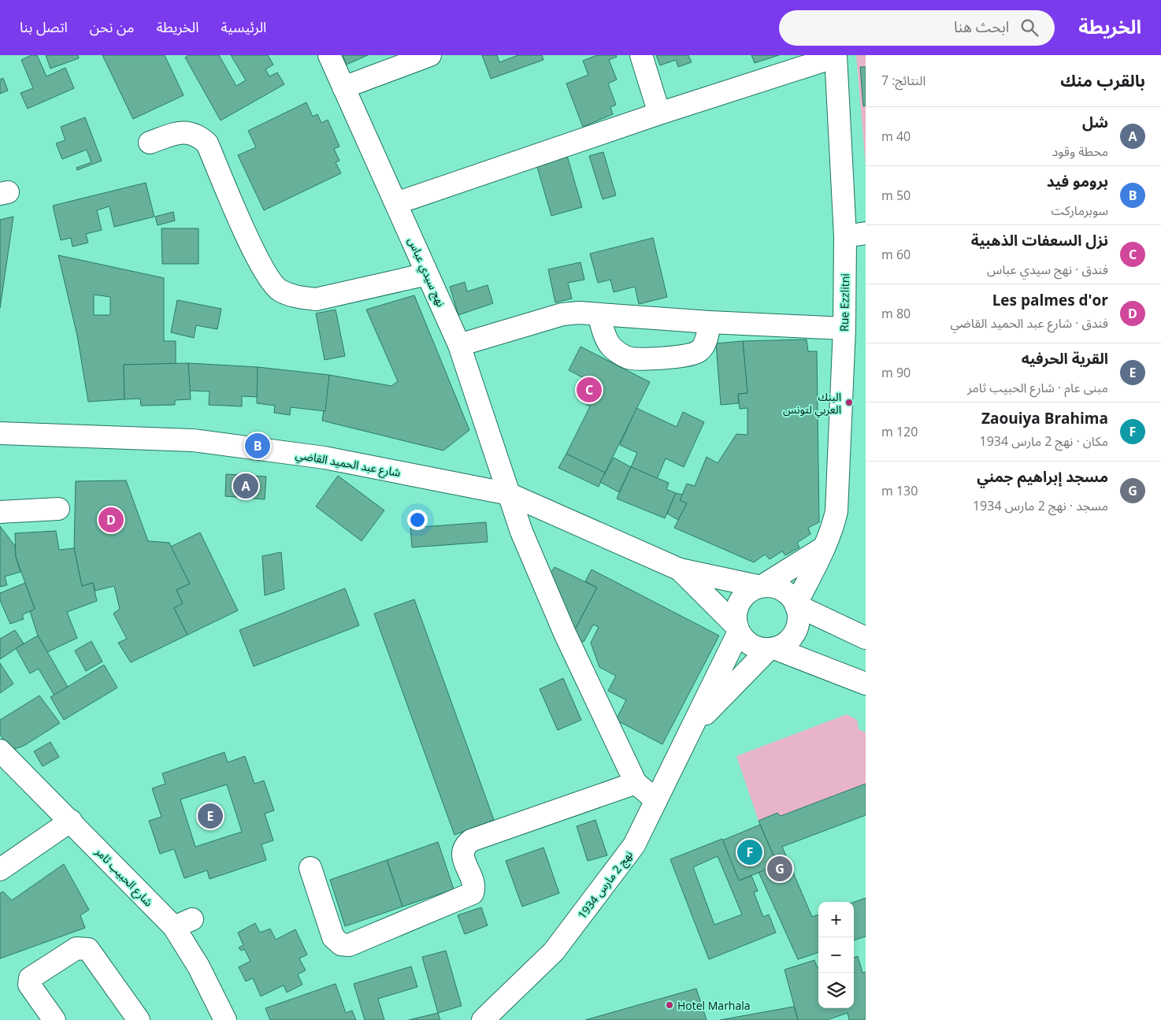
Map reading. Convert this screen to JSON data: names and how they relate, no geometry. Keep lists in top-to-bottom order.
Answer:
{
  "streets": {
    "street": [
      "نهج سيدي عباس",
      "Rue Ezzlitni",
      "شارع عبد الحميد القاضي",
      "شارع الحبيب ثامر",
      "نهج 2 مارس 1934"
    ]
  },
  "crossings": [
    ["نهج سيدي عباس", "شارع عبد الحميد القاضي"],
    ["Rue Ezzlitni", "شارع عبد الحميد القاضي"],
    ["Rue Ezzlitni", "نهج 2 مارس 1934"],
    ["شارع عبد الحميد القاضي", "نهج 2 مارس 1934"]
  ],
  "places": ["البنك العربي لتونس", "Hotel Marhala"],
  "page": {
    "header": "الخريطة",
    "search": "ابحث هنا",
    "nav": [
      "الرئيسية",
      "الخريطة",
      "من نحن",
      "اتصل بنا"
    ],
    "heading": ["بالقرب منك", "النتائج: 7"],
    "list": [
      {
        "mark": "A",
        "name": "شل",
        "note": "محطة وقود",
        "value": "40 m"
      },
      {
        "mark": "B",
        "name": "برومو فيد",
        "note": "سوبرماركت",
        "value": "50 m"
      },
      {
        "mark": "C",
        "name": "نزل السعفات الذهبية",
        "note": "فندق · نهج سيدي عباس",
        "value": "60 m"
      },
      {
        "mark": "D",
        "name": "Les palmes d'or",
        "note": "فندق · شارع عبد الحميد القاضي",
        "value": "80 m"
      },
      {
        "mark": "E",
        "name": "القرية الحرفيه",
        "note": "مبنى عام · شارع الحبيب ثامر",
        "value": "90 m"
      },
      {
        "mark": "F",
        "name": "Zaouiya Brahima",
        "note": "مكان · نهج 2 مارس 1934",
        "value": "120 m"
      },
      {
        "mark": "G",
        "name": "مسجد إبراهيم جمني",
        "note": "مسجد · نهج 2 مارس 1934",
        "value": "130 m"
      }
    ],
    "pins": [
      "C",
      "B",
      "A",
      "D",
      "E",
      "F",
      "G"
    ],
    "map_buttons": ["+", "−"]
  }
}
